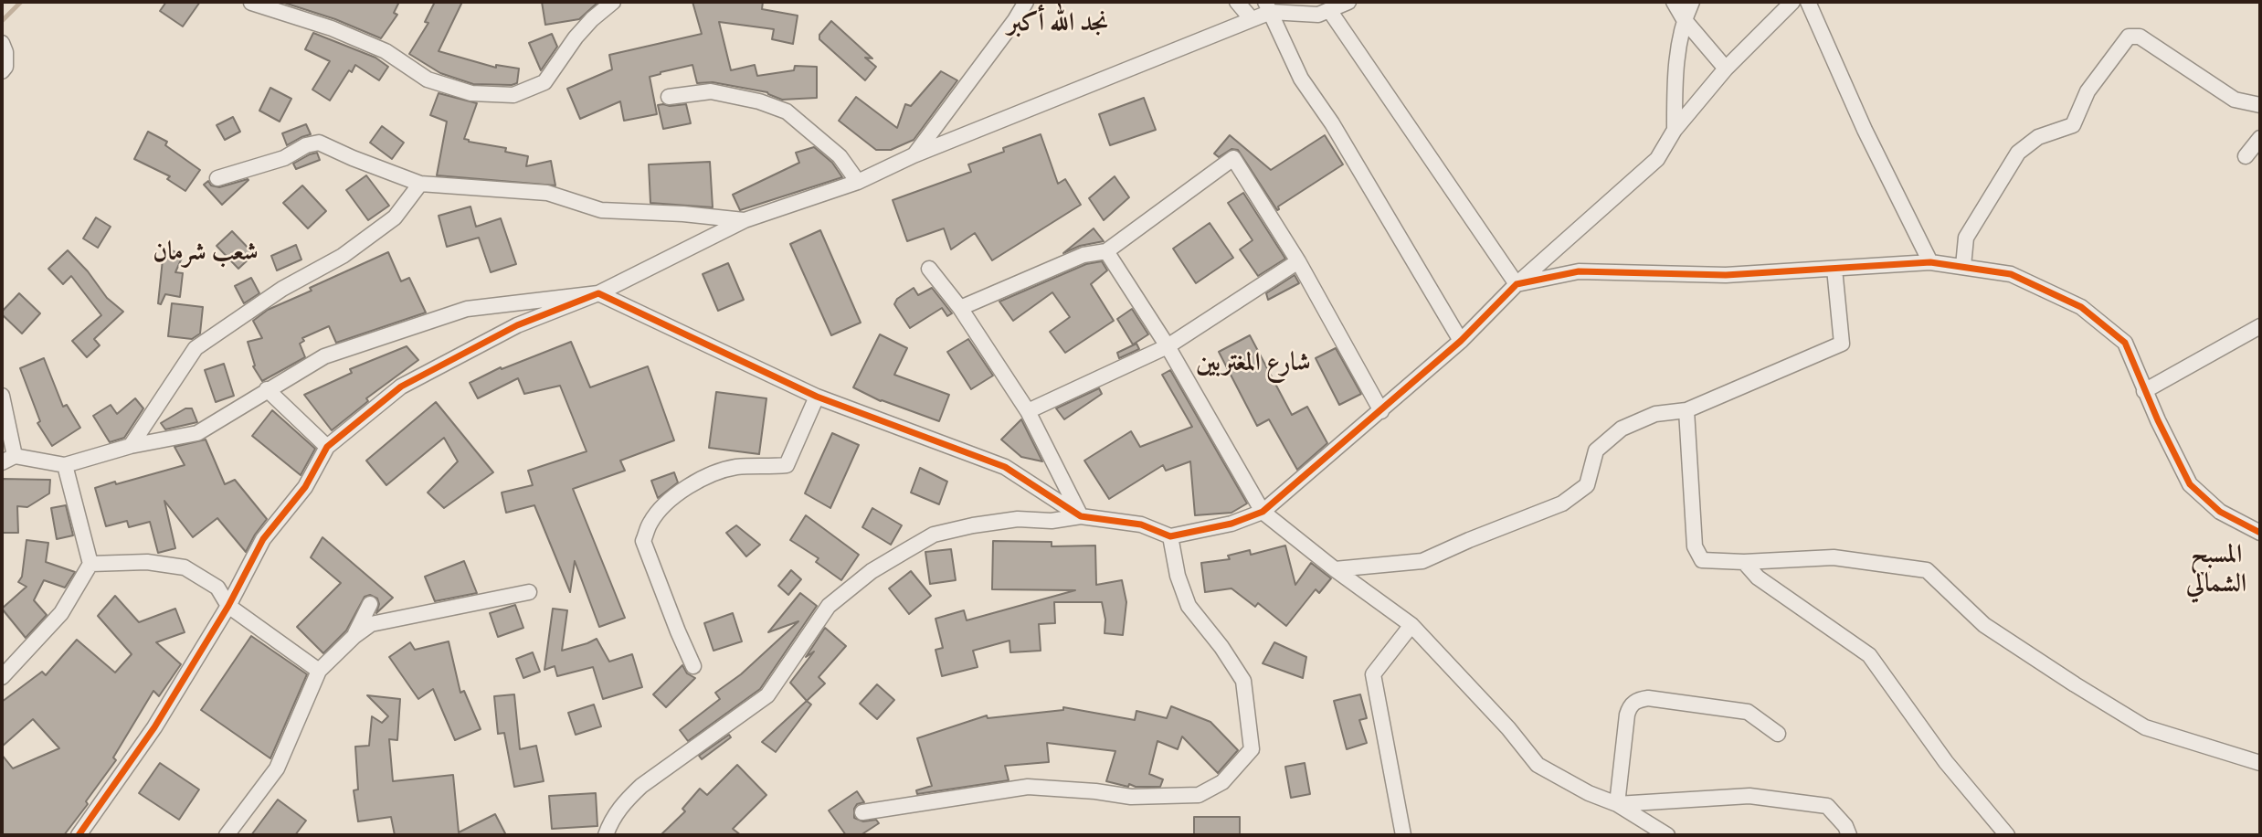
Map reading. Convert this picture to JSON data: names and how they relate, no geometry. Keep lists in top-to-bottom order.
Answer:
{
  "districts": [
    "نجد الله أكبر",
    "شعب شرمان",
    "شارع المغتربين",
    "المسبح الشمالي"
  ]
}
